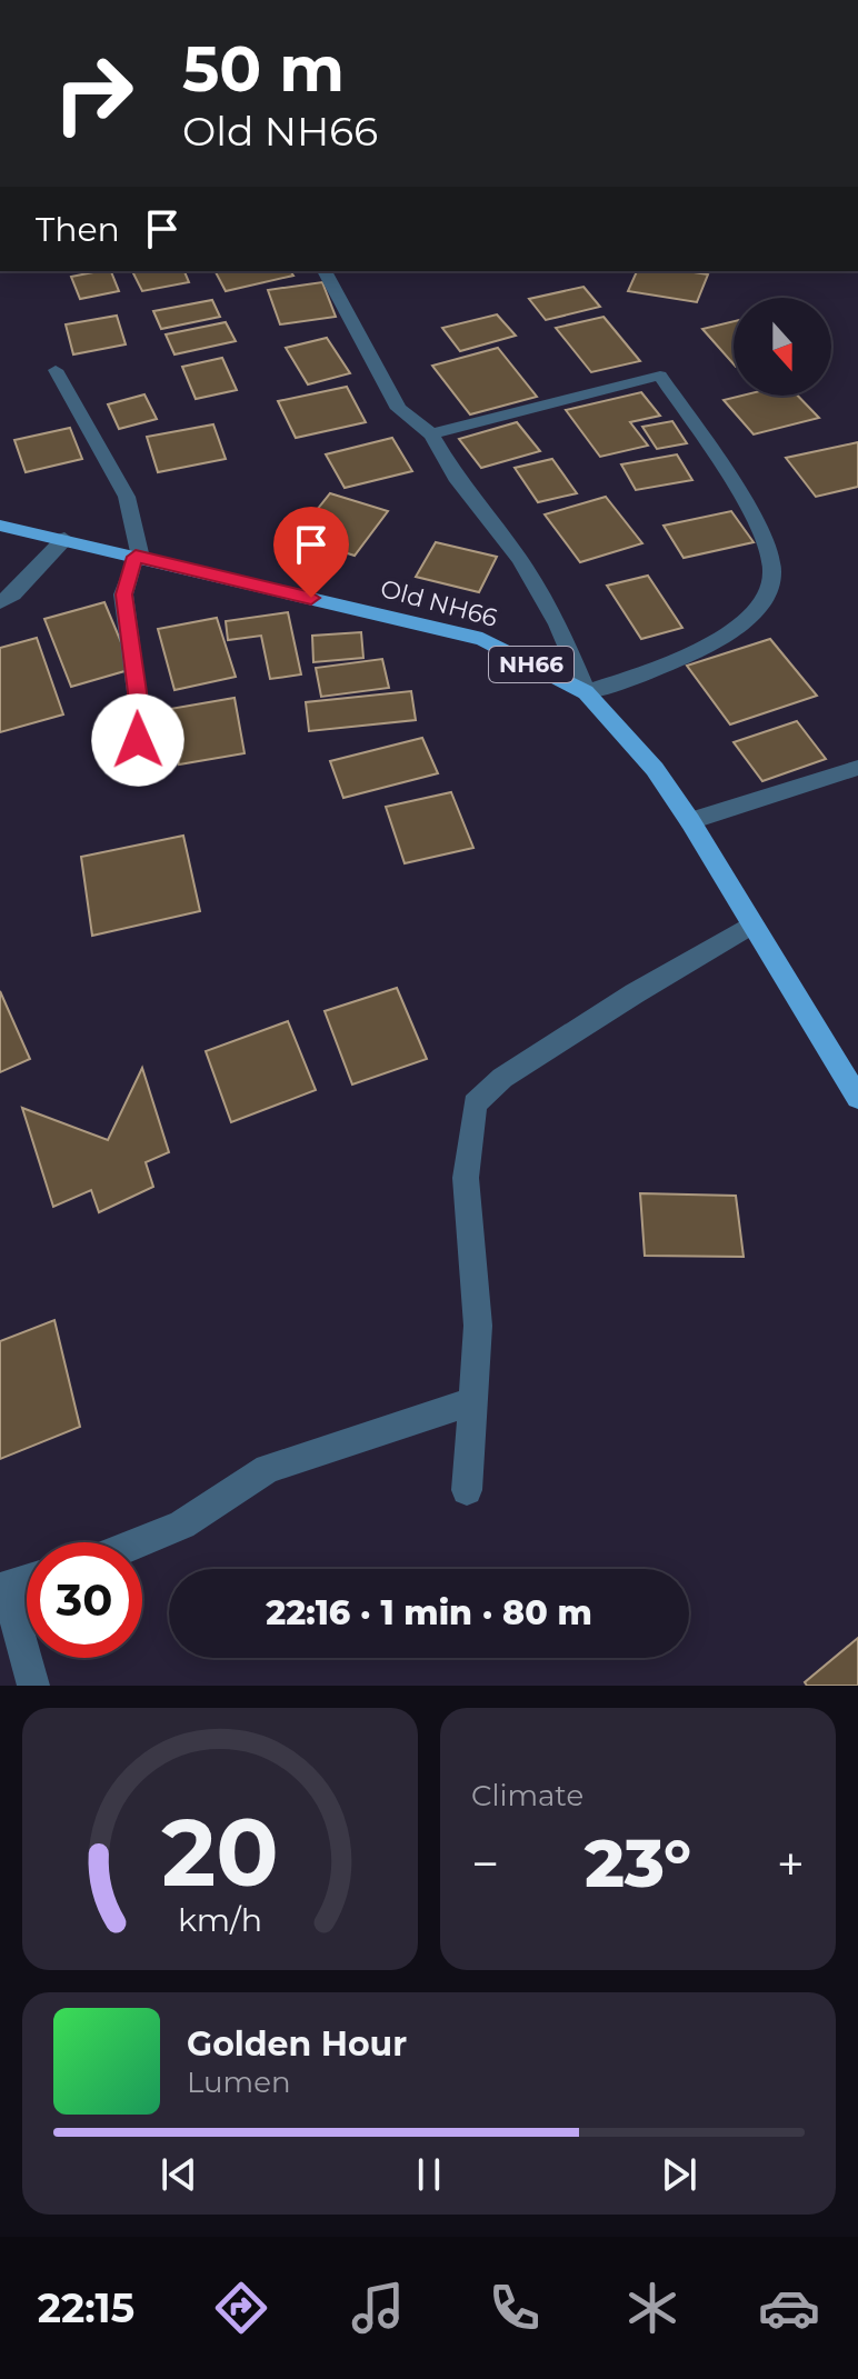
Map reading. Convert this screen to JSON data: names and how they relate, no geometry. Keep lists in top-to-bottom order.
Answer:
{
  "streets": {
    "main road": ["Old NH66", "NH66"]
  },
  "north": "bottom",
  "page": {
    "turn": ["50 m", "Old NH66"],
    "then": "Then",
    "limit": "30",
    "trip": "22:16 · 1 min · 80 m",
    "tile": "Climate",
    "heat": ["−", "23°", "+"],
    "song": ["Golden Hour", "Lumen"],
    "tabs": "22:15",
    "gauge": ["20", "km/h"]
  }
}
